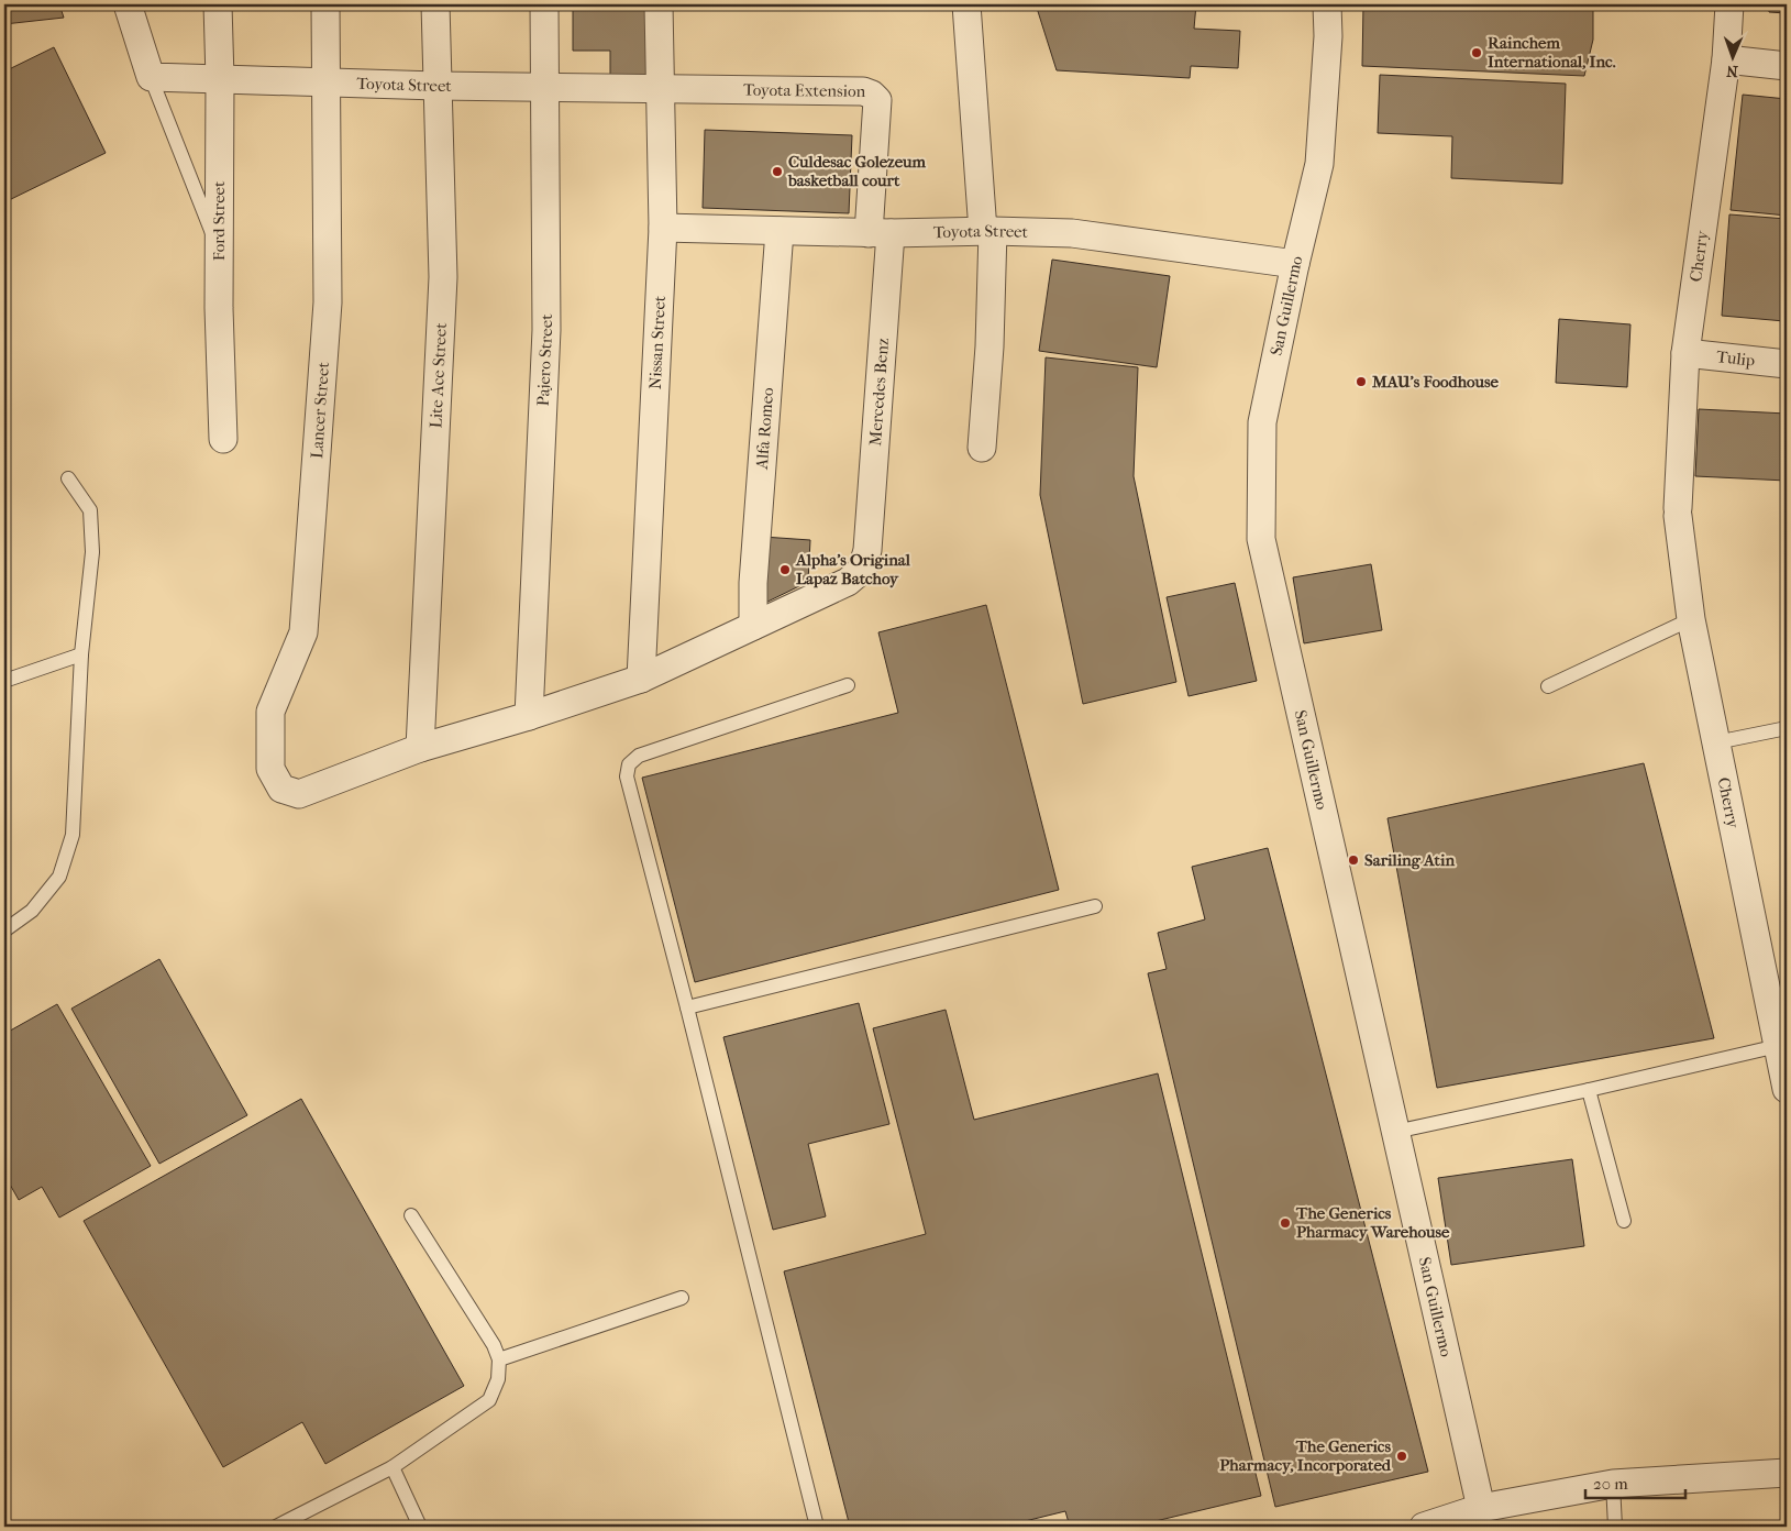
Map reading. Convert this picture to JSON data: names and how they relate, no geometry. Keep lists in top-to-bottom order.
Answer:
{
  "streets": {
    "street": [
      "Toyota Street",
      "Toyota Extension",
      "Ford Street",
      "Cherry",
      "San Guillermo",
      "Nissan Street",
      "Tulip",
      "Pajero Street",
      "Lite Ace Street",
      "Mercedes Benz",
      "Lancer Street",
      "Alfa Romeo"
    ]
  },
  "crossings": [
    ["Toyota Street", "Toyota Extension"],
    ["Toyota Street", "Ford Street"],
    ["Toyota Street", "San Guillermo"],
    ["Toyota Street", "Nissan Street"],
    ["Toyota Street", "Pajero Street"],
    ["Toyota Street", "Lite Ace Street"],
    ["Toyota Street", "Mercedes Benz"],
    ["Toyota Street", "Lancer Street"],
    ["Toyota Street", "Alfa Romeo"],
    ["Toyota Extension", "Nissan Street"],
    ["Toyota Extension", "Mercedes Benz"],
    ["Cherry", "Tulip"],
    ["Nissan Street", "Mercedes Benz"],
    ["Pajero Street", "Mercedes Benz"],
    ["Lite Ace Street", "Mercedes Benz"],
    ["Mercedes Benz", "Lancer Street"],
    ["Mercedes Benz", "Alfa Romeo"]
  ],
  "places": [
    "Rainchem International, Inc.",
    "Culdesac Golezeum basketball court",
    "MAU’s Foodhouse",
    "Alpha's Original Lapaz Batchoy",
    "Sariling Atin",
    "The Generics Pharmacy Warehouse",
    "The Generics Pharmacy, Incorporated"
  ],
  "scale_bar": "20 m",
  "north": "bottom"
}
